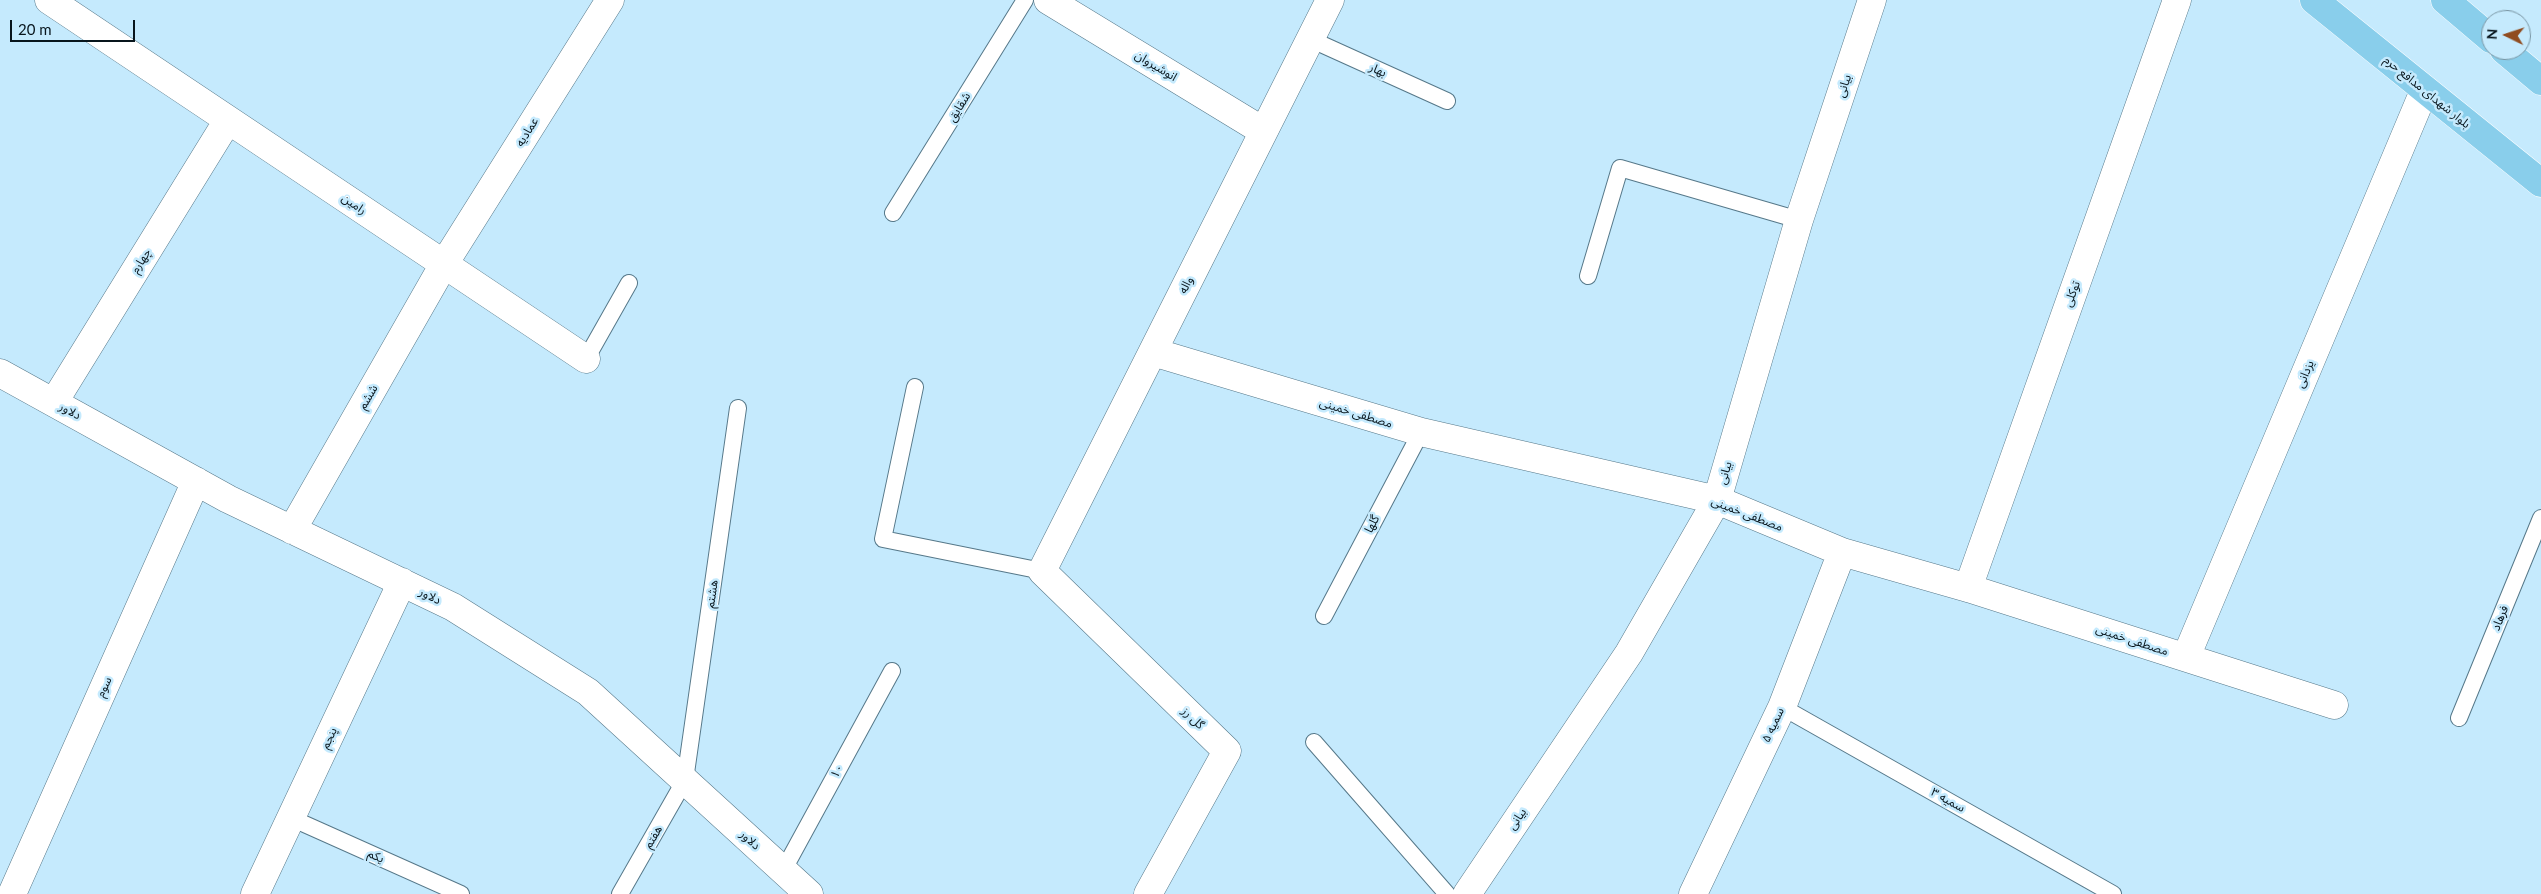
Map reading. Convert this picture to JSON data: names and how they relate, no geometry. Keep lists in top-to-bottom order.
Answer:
{
  "streets": {
    "main road": ["بلوار شهدای مدافع حرم"],
    "street": [
      "انوشیروان",
      "بیانی",
      "عمادیه",
      "رامین",
      "چهارم",
      "واله",
      "توکلی",
      "یزدانی",
      "ششم",
      "دلاور",
      "مصطفی خمینی",
      "سوم",
      "گل رز",
      "سمیه ۵",
      "پنجم"
    ],
    "lane": [
      "بهار",
      "شقایق",
      "گلها",
      "هشتم",
      "فرهاد",
      "۱۰",
      "سمیه ۳",
      "هفتم",
      "یکم"
    ]
  },
  "crossings": [
    ["انوشیروان", "واله"],
    ["بهار", "واله"],
    ["بیانی", "مصطفی خمینی"],
    ["بلوار شهدای مدافع حرم", "یزدانی"],
    ["عمادیه", "رامین"],
    ["عمادیه", "ششم"],
    ["رامین", "چهارم"],
    ["رامین", "ششم"],
    ["چهارم", "دلاور"],
    ["واله", "مصطفی خمینی"],
    ["واله", "گل رز"],
    ["توکلی", "مصطفی خمینی"],
    ["یزدانی", "مصطفی خمینی"],
    ["ششم", "دلاور"],
    ["دلاور", "هشتم"],
    ["دلاور", "سوم"],
    ["دلاور", "پنجم"],
    ["دلاور", "۱۰"],
    ["دلاور", "هفتم"],
    ["مصطفی خمینی", "گلها"],
    ["مصطفی خمینی", "سمیه ۵"],
    ["هشتم", "هفتم"],
    ["سمیه ۵", "سمیه ۳"],
    ["پنجم", "یکم"]
  ],
  "scale_bar": "20 m",
  "north": "left"
}
